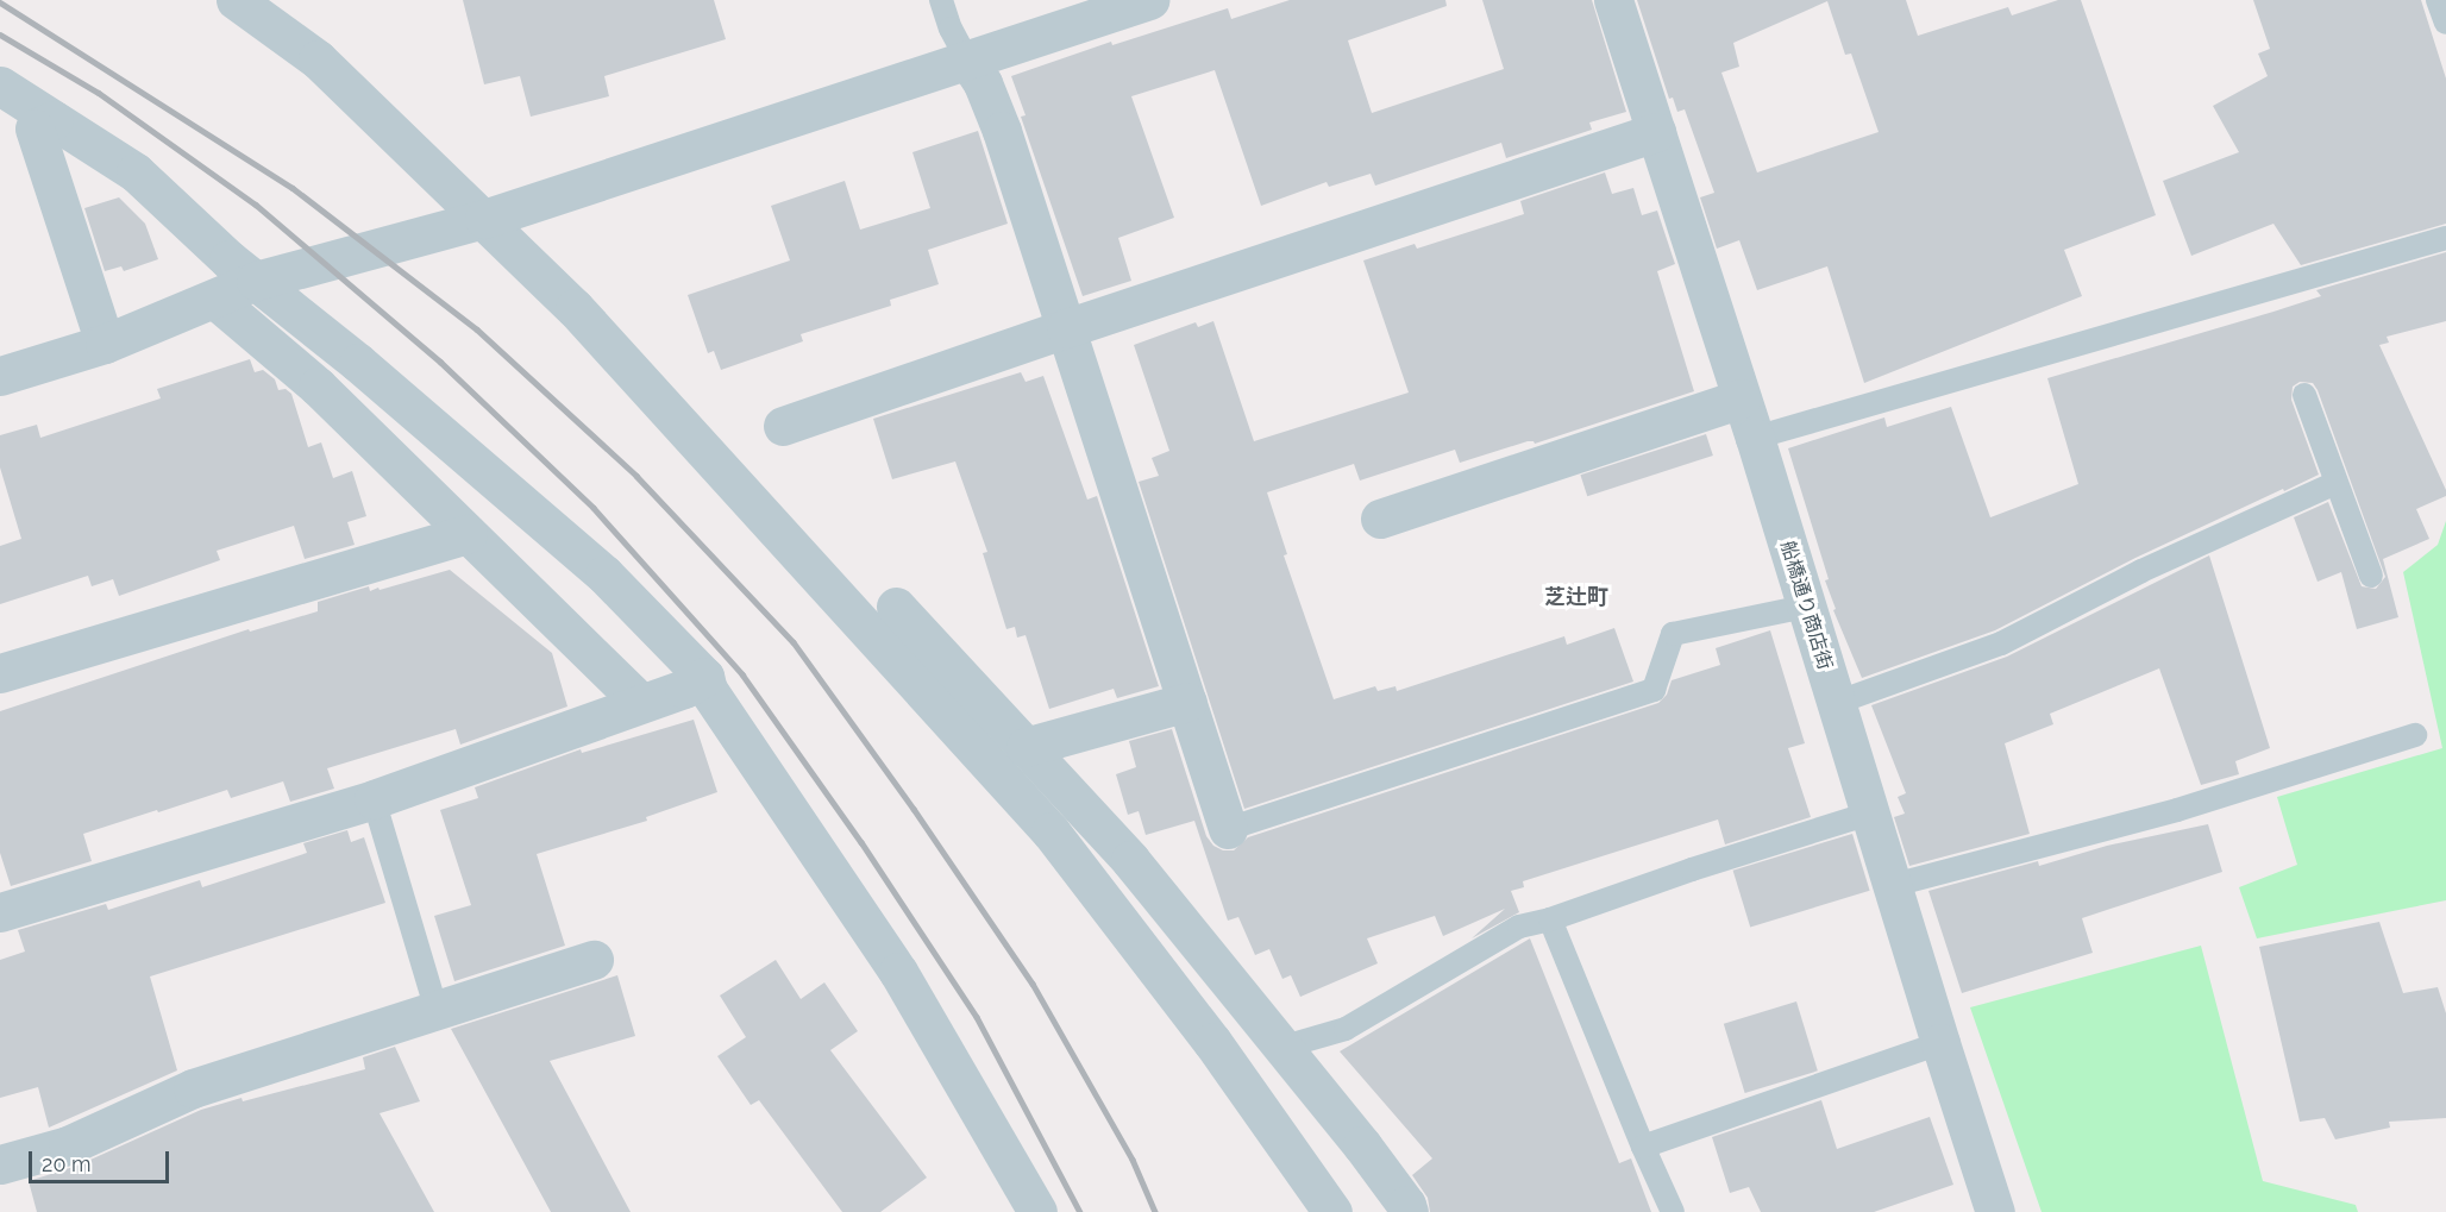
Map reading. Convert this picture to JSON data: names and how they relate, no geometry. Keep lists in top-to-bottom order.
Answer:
{
  "streets": {
    "street": ["船橋通り商店街"]
  },
  "districts": ["芝辻町"],
  "scale_bar": "20 m"
}
